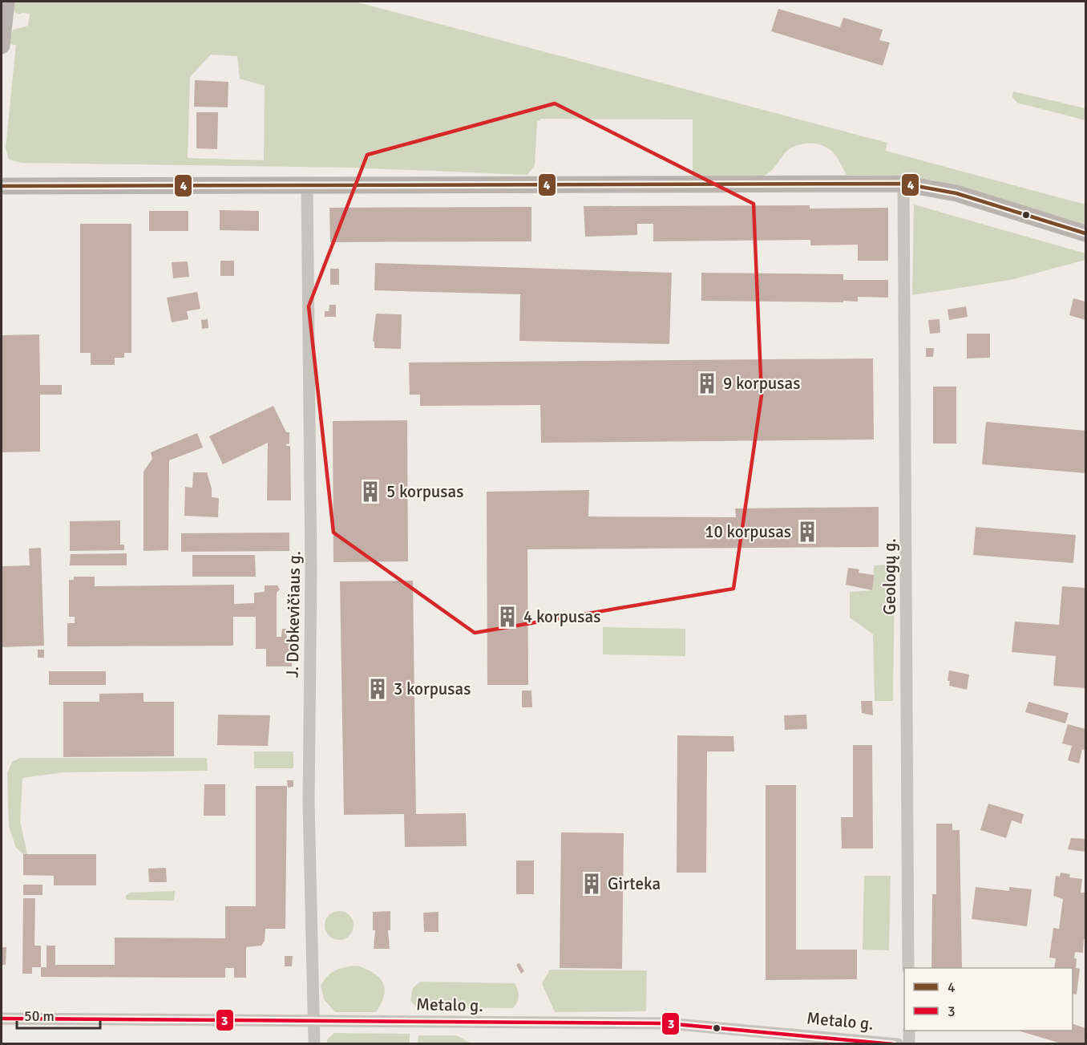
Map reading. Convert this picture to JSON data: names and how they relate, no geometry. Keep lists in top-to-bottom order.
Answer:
{
  "streets": {
    "street": ["Geologų g.", "J. Dobkevičiaus g.", "Metalo g."]
  },
  "crossings": [
    ["J. Dobkevičiaus g.", "Metalo g."]
  ],
  "places": {
    "building": [
      "9 korpusas",
      "5 korpusas",
      "10 korpusas",
      "4 korpusas",
      "3 korpusas",
      "Girteka"
    ]
  },
  "lines": ["transit line 4", "transit line 3"],
  "legend": ["4", "3"],
  "scale_bar": "50 m"
}
